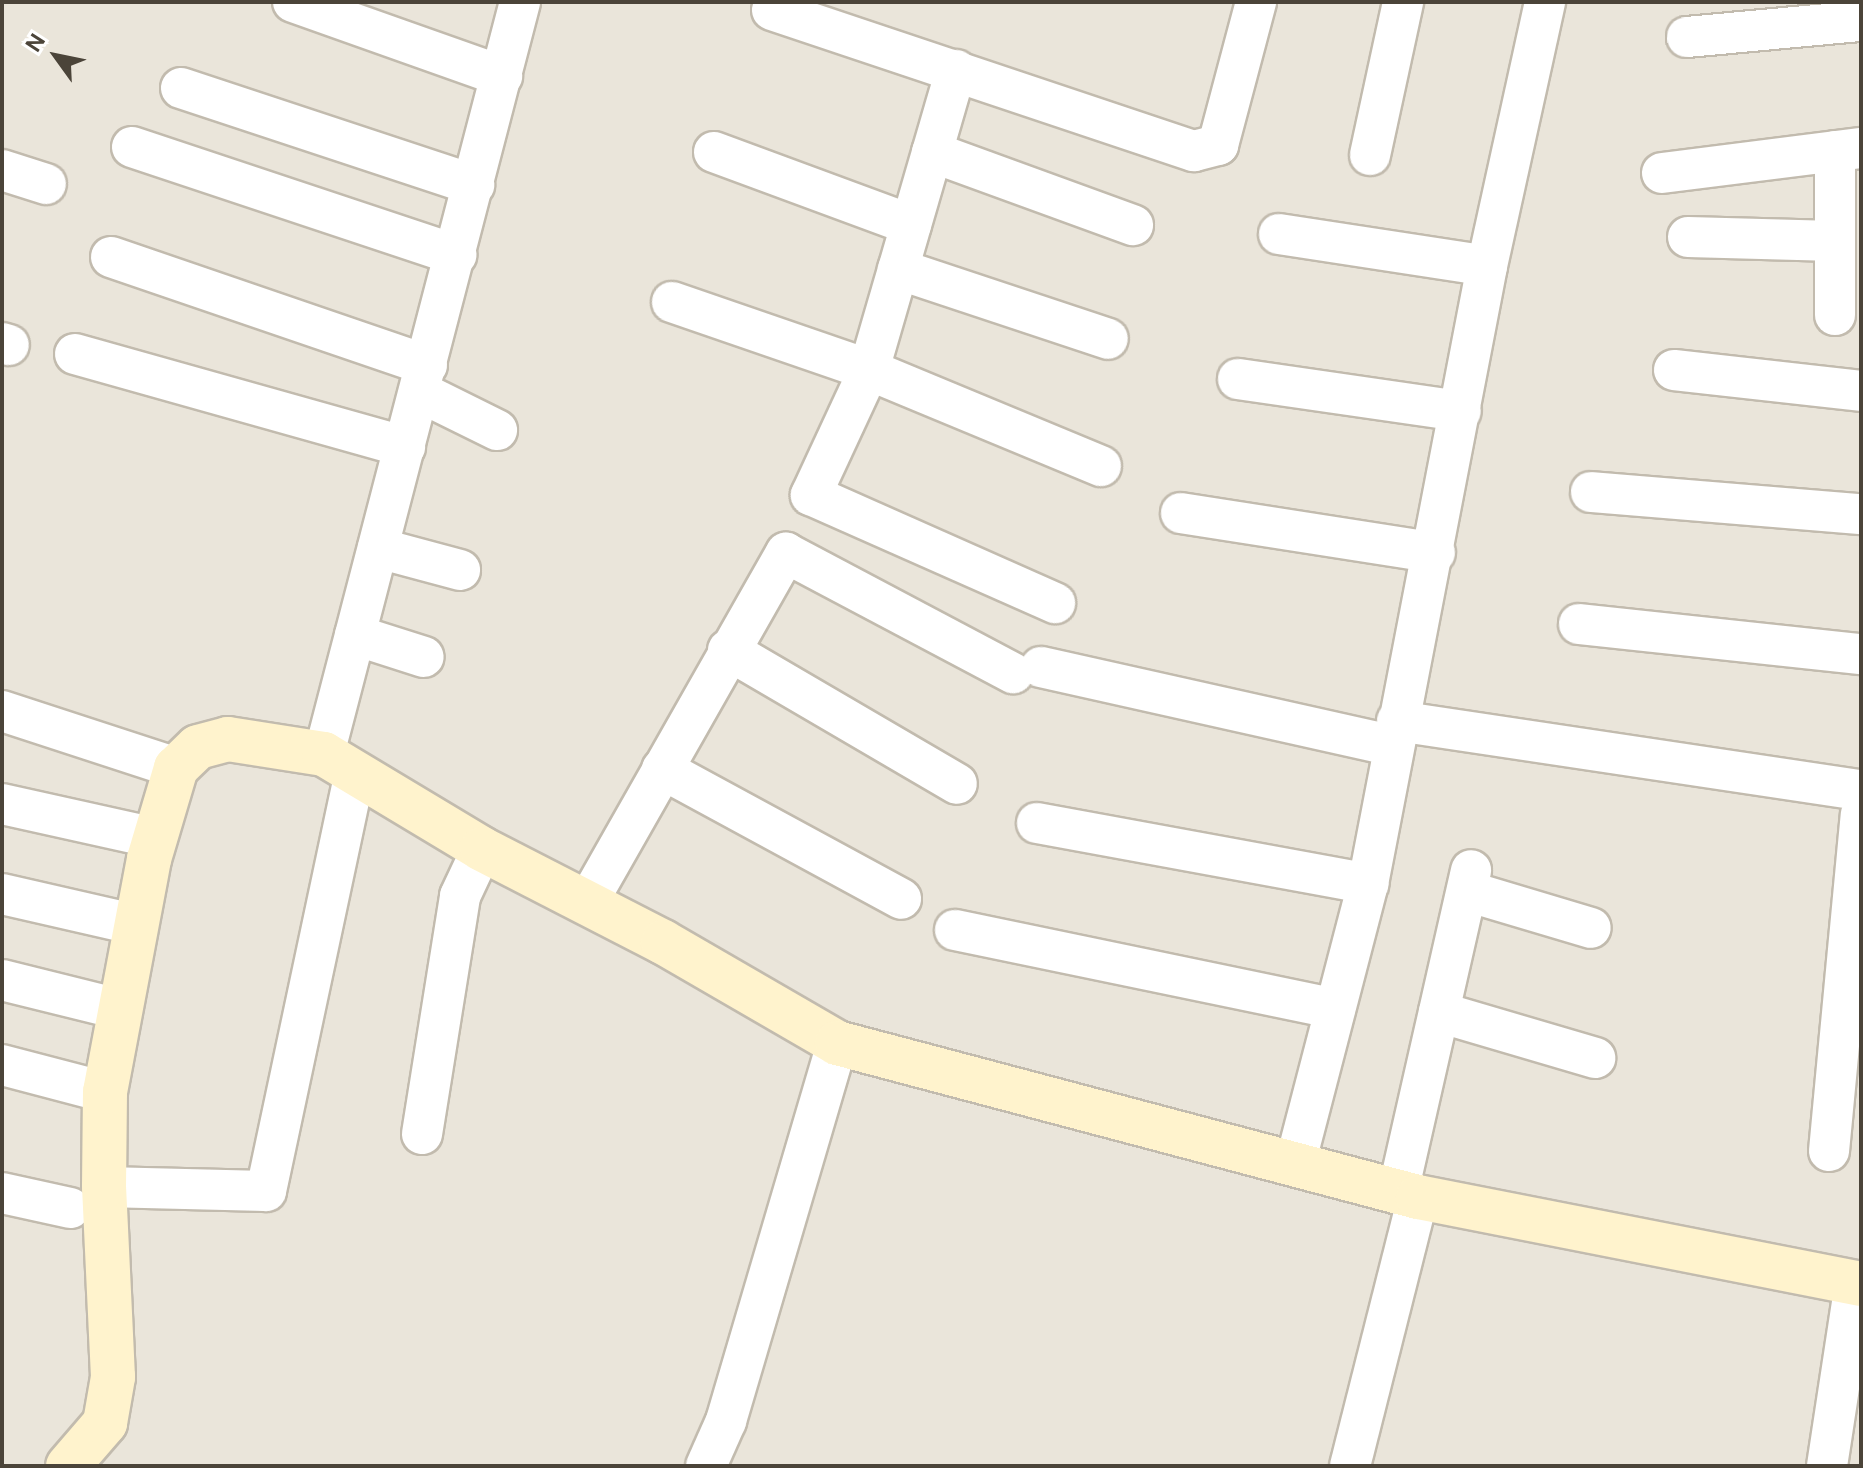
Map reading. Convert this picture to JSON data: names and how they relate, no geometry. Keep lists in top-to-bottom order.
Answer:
{
  "north": "top left"
}
